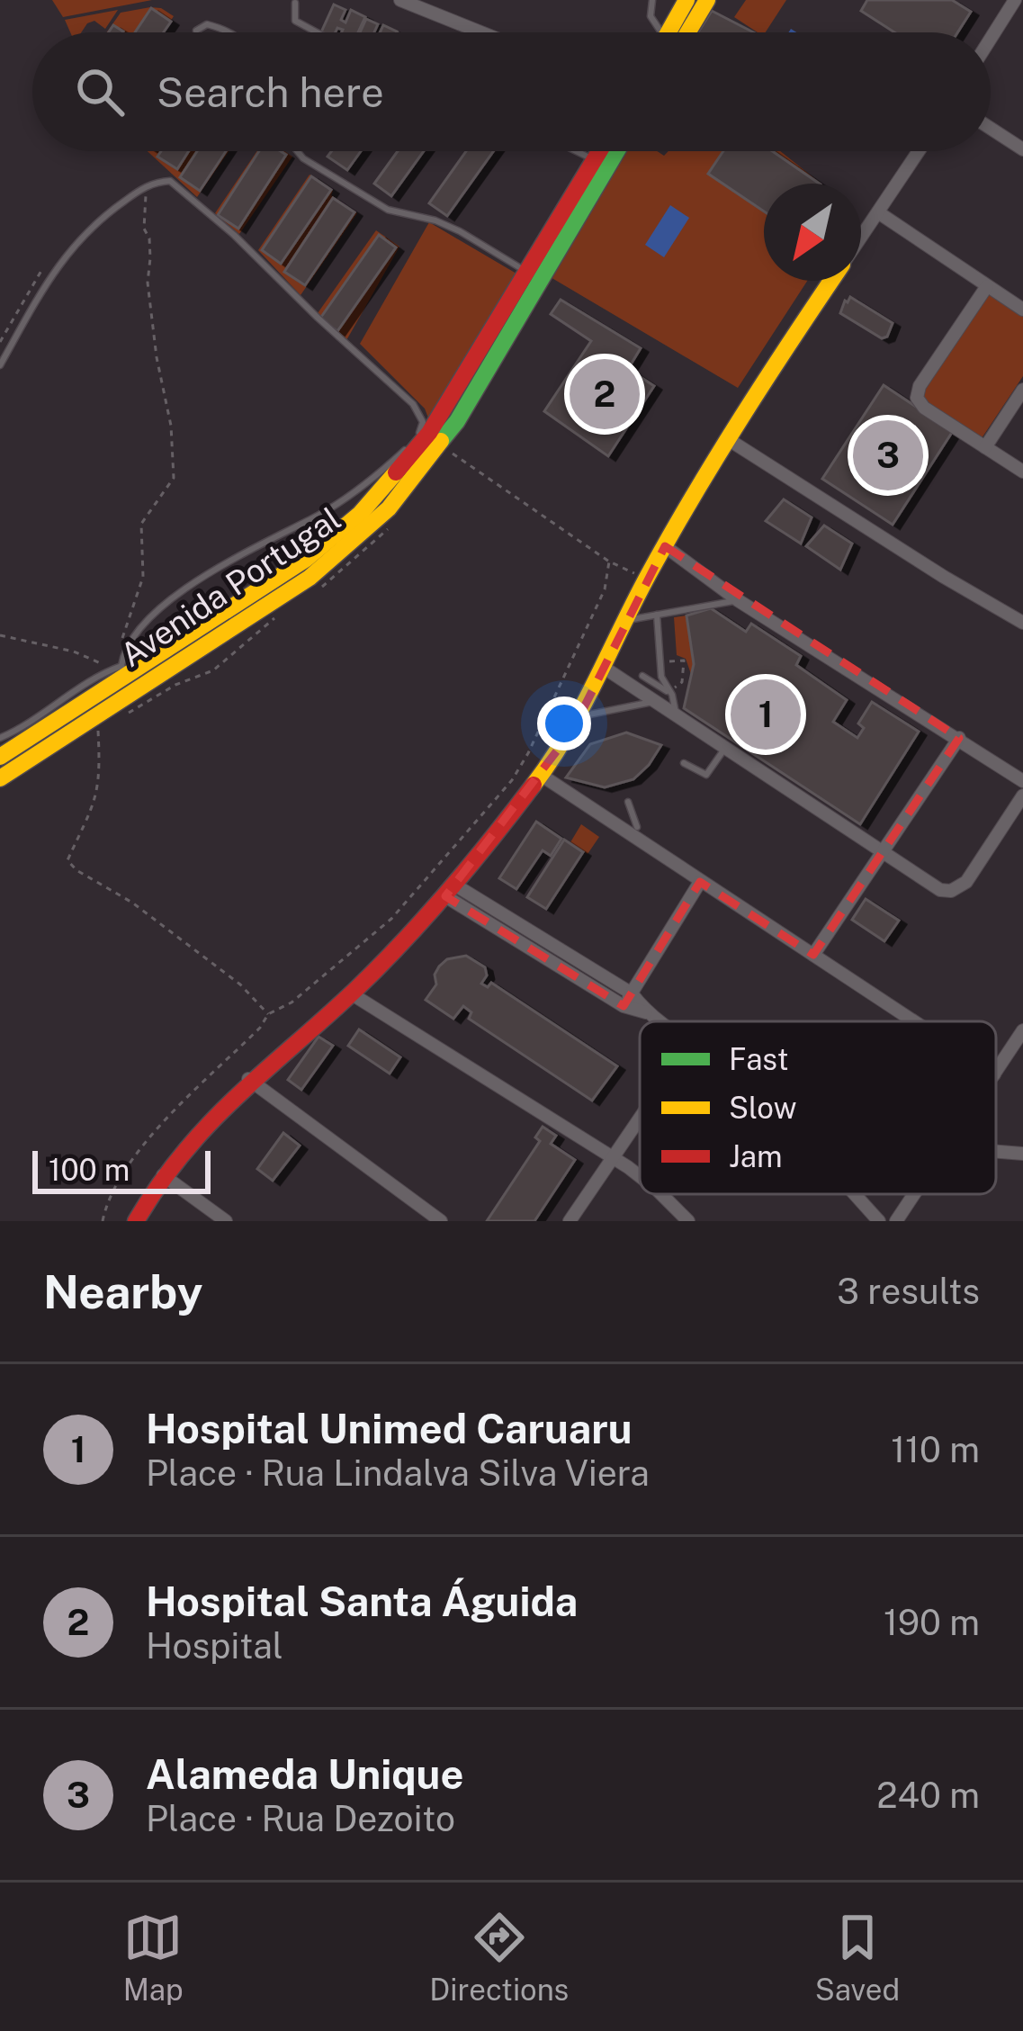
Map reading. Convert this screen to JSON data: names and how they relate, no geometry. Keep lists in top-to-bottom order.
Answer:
{
  "streets": {
    "street": ["Avenida Portugal"]
  },
  "legend": ["Fast", "Slow", "Jam"],
  "scale_bar": "100 m",
  "north": "bottom left",
  "page": {
    "search": "Search here",
    "pins": ["2", "3", "1"],
    "scale": "100 m",
    "heading": ["Nearby", "3 results"],
    "list": [
      {
        "mark": "1",
        "name": "Hospital Unimed Caruaru",
        "note": "Place · Rua Lindalva Silva Viera",
        "value": "110 m"
      },
      {
        "mark": "2",
        "name": "Hospital Santa Águida",
        "note": "Hospital",
        "value": "190 m"
      },
      {
        "mark": "3",
        "name": "Alameda Unique",
        "note": "Place · Rua Dezoito",
        "value": "240 m"
      }
    ],
    "nav": ["Map", "Directions", "Saved"]
  }
}
